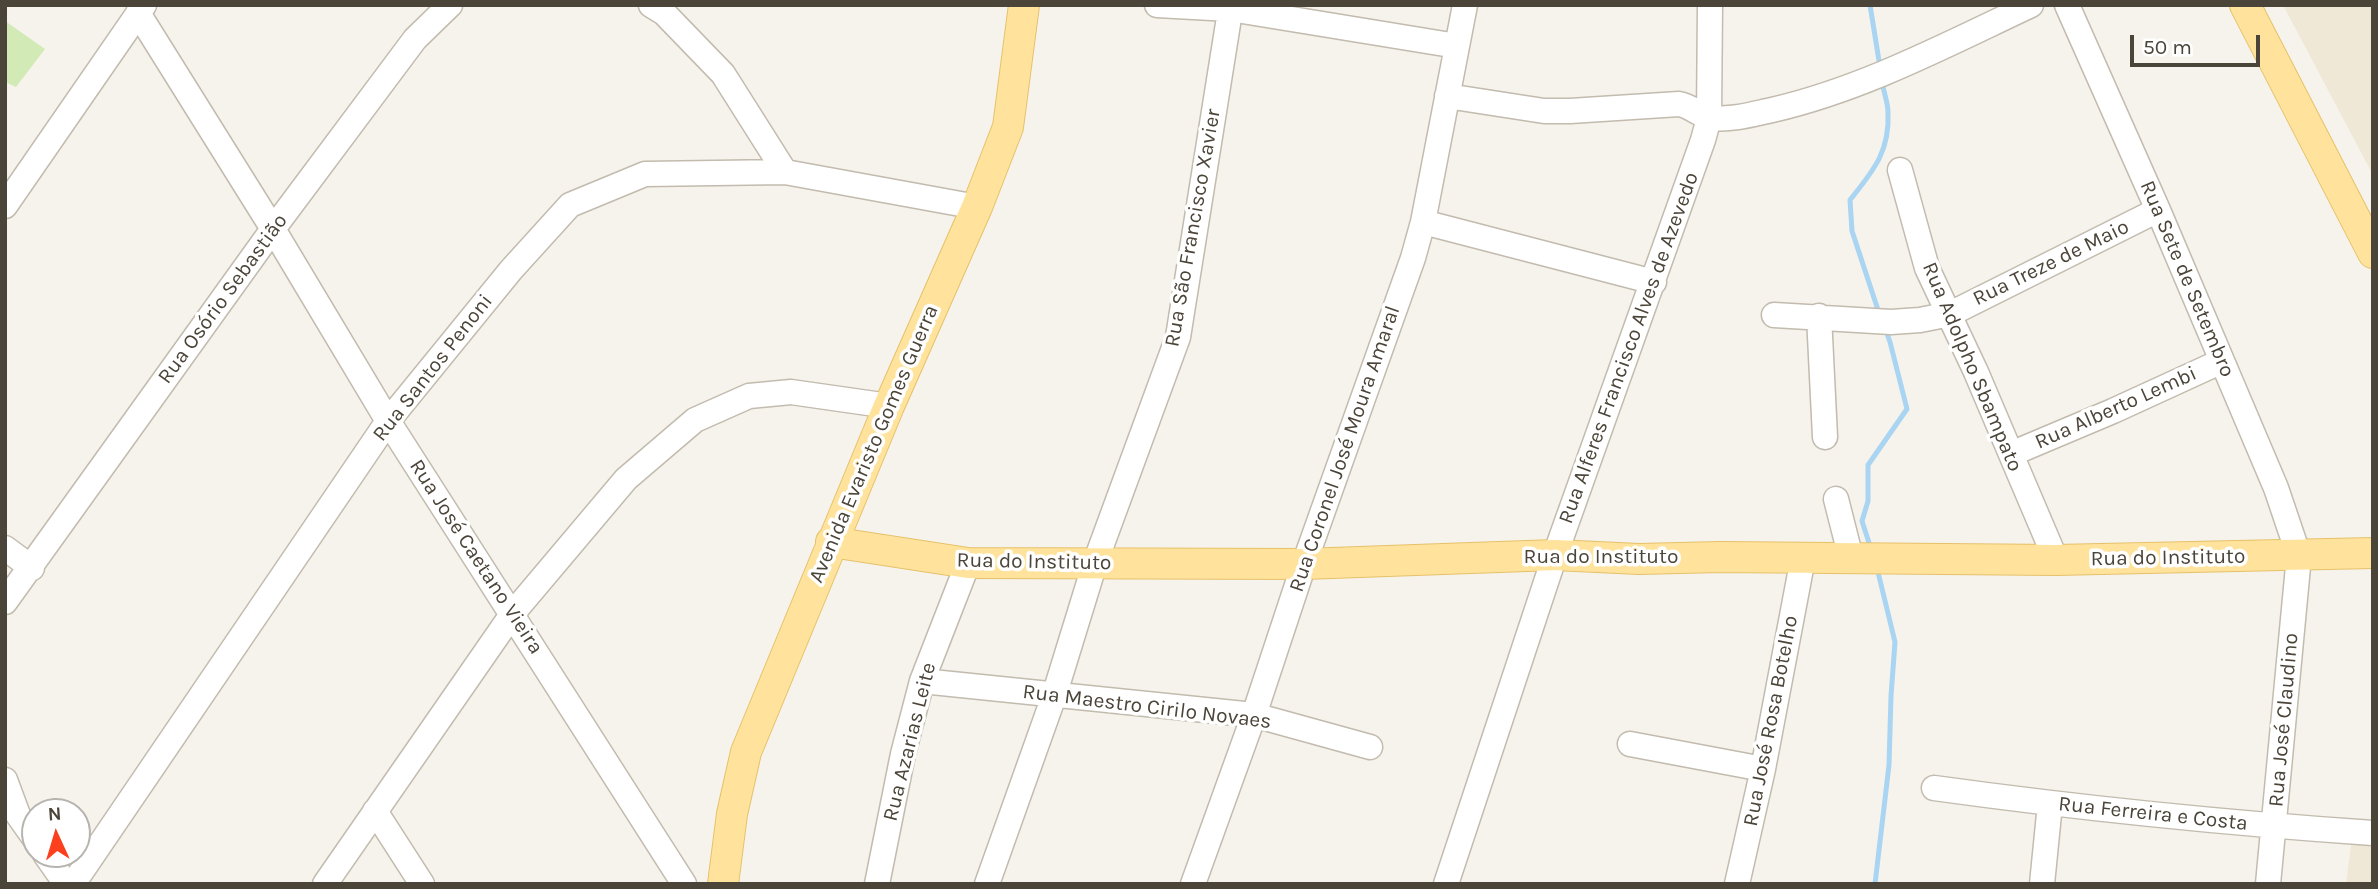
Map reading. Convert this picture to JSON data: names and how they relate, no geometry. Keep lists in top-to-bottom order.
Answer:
{
  "streets": {
    "main road": ["Avenida Evaristo Gomes Guerra", "Rua do Instituto"],
    "street": [
      "Rua São Francisco Xavier",
      "Rua Treze de Maio",
      "Rua Sete de Setembro",
      "Rua Osório Sebastião",
      "Rua Alferes Francisco Alves de Azevedo",
      "Rua Adolpho Sbampato",
      "Rua Santos Penoni",
      "Rua Alberto Lembi",
      "Rua Coronel José Moura Amaral",
      "Rua José Caetano Vieira",
      "Rua Maestro Cirilo Novaes",
      "Rua José Claudino",
      "Rua José Rosa Botelho",
      "Rua Azarias Leite",
      "Rua Ferreira e Costa"
    ]
  },
  "crossings": [
    ["Rua São Francisco Xavier", "Rua do Instituto"],
    ["Rua São Francisco Xavier", "Rua Maestro Cirilo Novaes"],
    ["Rua Treze de Maio", "Rua Sete de Setembro"],
    ["Rua Treze de Maio", "Rua Adolpho Sbampato"],
    ["Rua Sete de Setembro", "Rua Alberto Lembi"],
    ["Rua Sete de Setembro", "Rua do Instituto"],
    ["Rua Sete de Setembro", "Rua José Claudino"],
    ["Rua Osório Sebastião", "Rua José Caetano Vieira"],
    ["Rua Alferes Francisco Alves de Azevedo", "Rua do Instituto"],
    ["Rua Adolpho Sbampato", "Rua Alberto Lembi"],
    ["Rua Adolpho Sbampato", "Rua do Instituto"],
    ["Rua Santos Penoni", "Avenida Evaristo Gomes Guerra"],
    ["Rua Santos Penoni", "Rua José Caetano Vieira"],
    ["Avenida Evaristo Gomes Guerra", "Rua do Instituto"],
    ["Rua Coronel José Moura Amaral", "Rua do Instituto"],
    ["Rua Coronel José Moura Amaral", "Rua Maestro Cirilo Novaes"],
    ["Rua do Instituto", "Rua José Claudino"],
    ["Rua do Instituto", "Rua José Rosa Botelho"],
    ["Rua do Instituto", "Rua Azarias Leite"],
    ["Rua Maestro Cirilo Novaes", "Rua Azarias Leite"],
    ["Rua José Claudino", "Rua Ferreira e Costa"]
  ],
  "scale_bar": "50 m",
  "north": "top"
}
